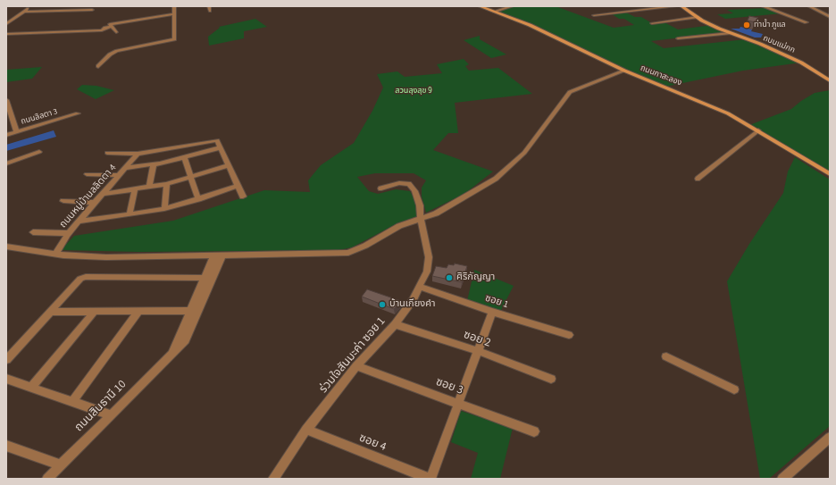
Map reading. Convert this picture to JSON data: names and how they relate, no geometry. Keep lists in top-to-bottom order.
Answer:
{
  "streets": {
    "street": [
      "ถนนแม่กก",
      "ถนนกาสะลอง",
      "ถนนลิลตา 3",
      "ถนนหมู่บ้านลลิตตา 4",
      "ซอย 1",
      "ซอย 2",
      "ร่วมใจสันมะค่า ซอย 1",
      "ซอย 3",
      "ถนนสินธานี 10",
      "ซอย 4"
    ]
  },
  "crossings": [
    ["ซอย 1", "ร่วมใจสันมะค่า ซอย 1"],
    ["ซอย 2", "ร่วมใจสันมะค่า ซอย 1"],
    ["ร่วมใจสันมะค่า ซอย 1", "ซอย 3"],
    ["ร่วมใจสันมะค่า ซอย 1", "ซอย 4"]
  ],
  "parks": ["สวนลุงสุข 9"],
  "places": ["ท่าน้ำ ภูแล", "ศิริกัญญา", "บ้านเกียงคำ"]
}
